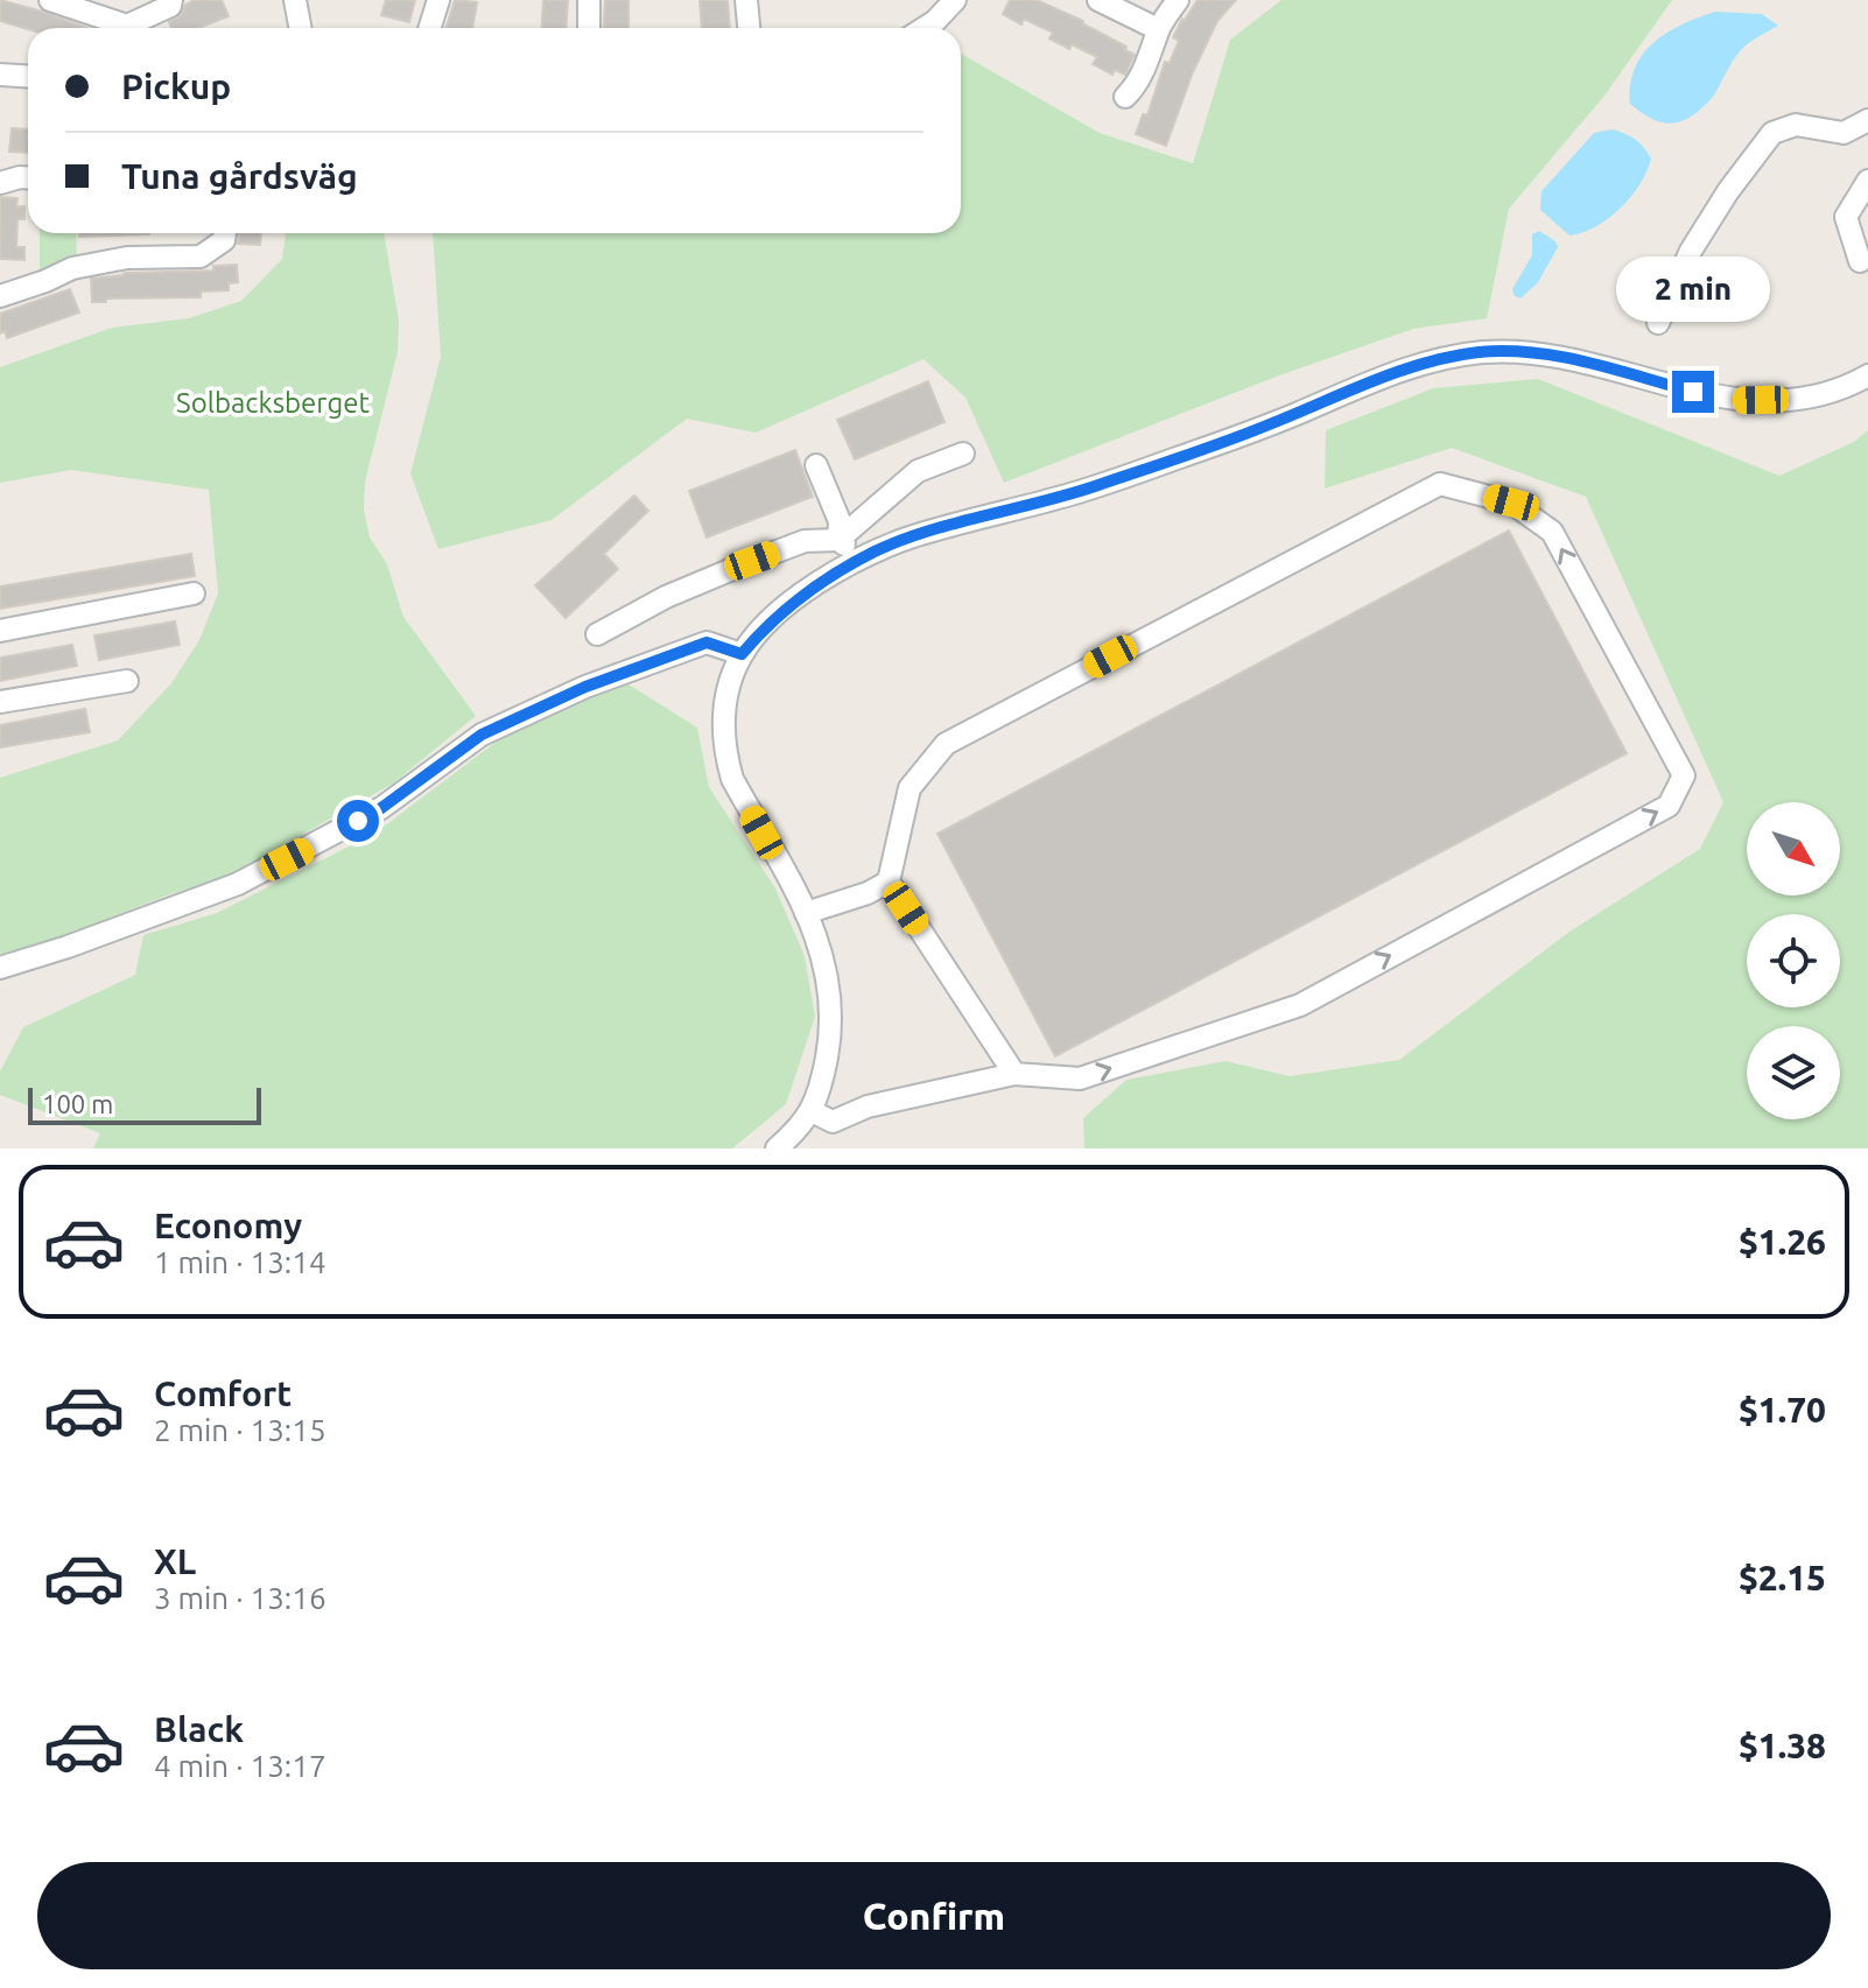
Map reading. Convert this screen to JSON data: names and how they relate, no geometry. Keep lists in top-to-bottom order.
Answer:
{
  "parks": ["Solbacksberget"],
  "scale_bar": "100 m",
  "north": "bottom right",
  "page": {
    "banner": ["Pickup", "Tuna gårdsväg"],
    "bubble": "2 min",
    "scale": "100 m",
    "list": [
      {
        "name": "Economy",
        "note": "1 min · 13:14",
        "value": "$1.26"
      },
      {
        "name": "Comfort",
        "note": "2 min · 13:15",
        "value": "$1.70"
      },
      {
        "name": "XL",
        "note": "3 min · 13:16",
        "value": "$2.15"
      },
      {
        "name": "Black",
        "note": "4 min · 13:17",
        "value": "$1.38"
      }
    ],
    "buttons": "Confirm"
  }
}
